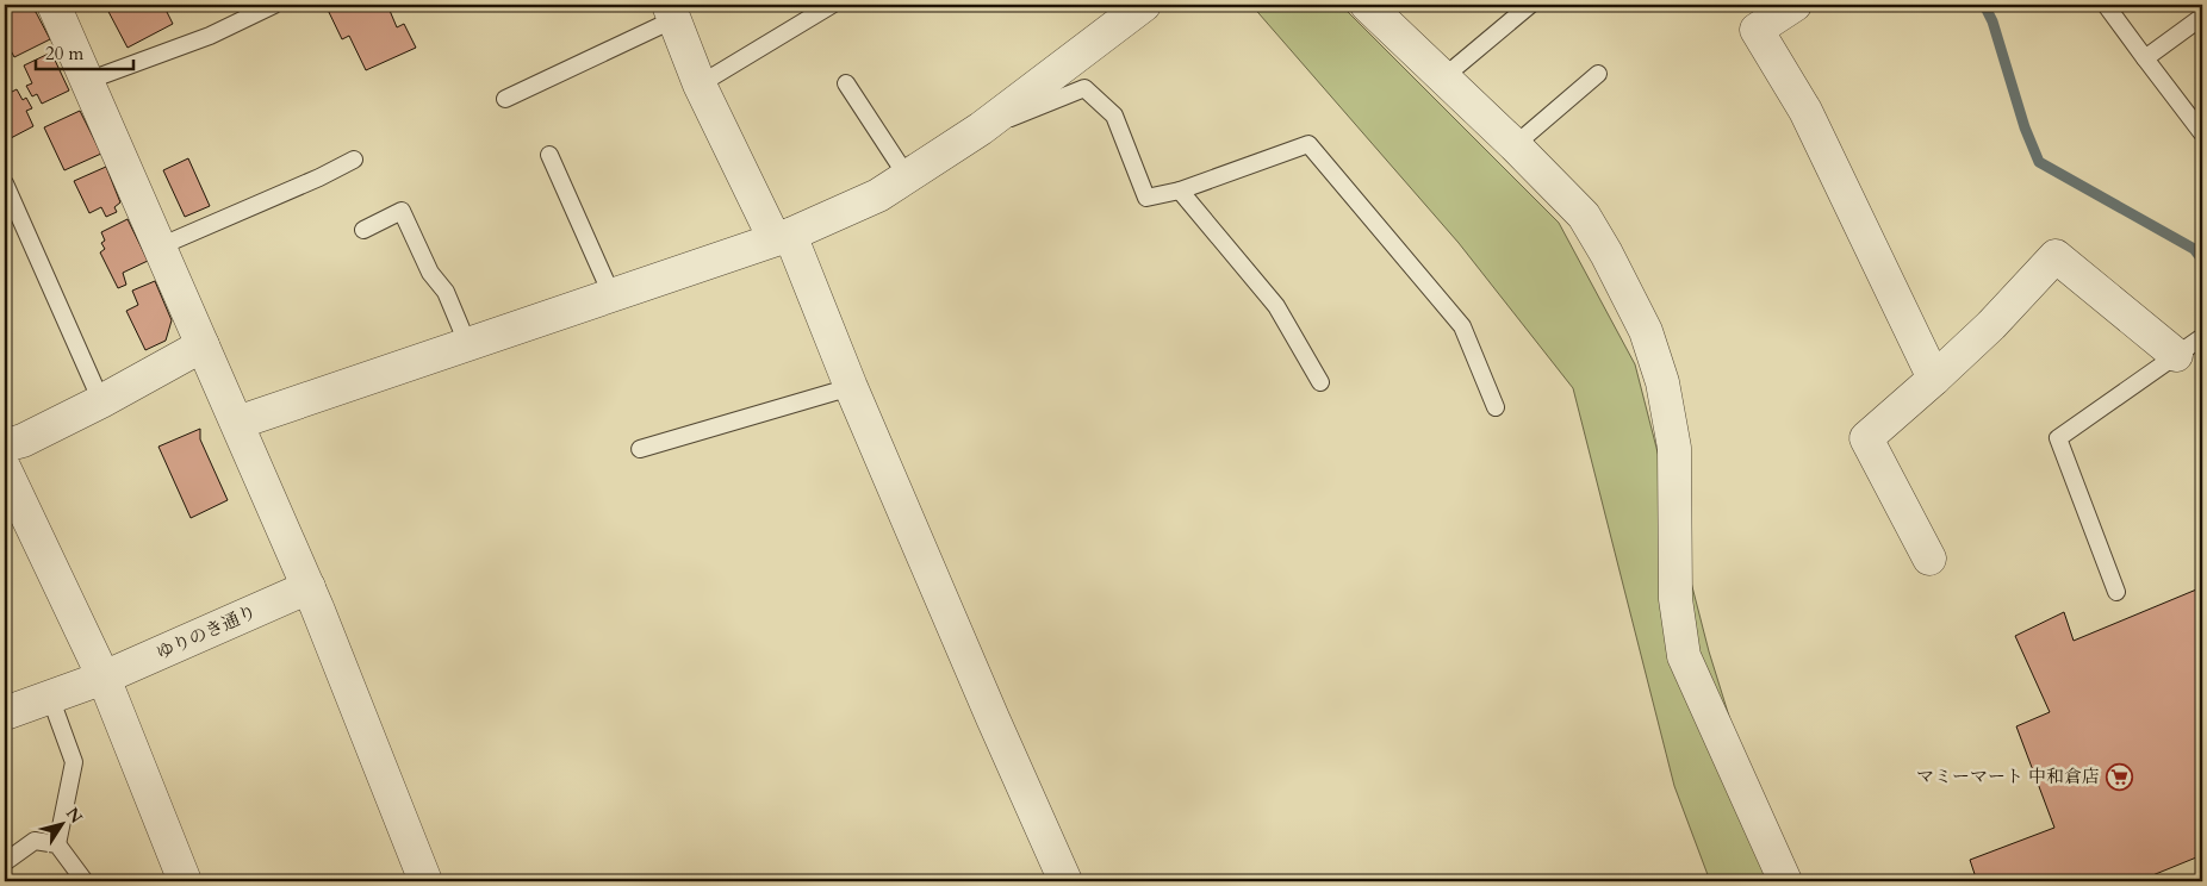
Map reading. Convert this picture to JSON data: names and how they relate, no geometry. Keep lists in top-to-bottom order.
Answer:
{
  "streets": {
    "street": ["ゆりのき通り"]
  },
  "places": {
    "supermarket": ["マミーマート 中和倉店"]
  },
  "scale_bar": "20 m",
  "north": "top right"
}
